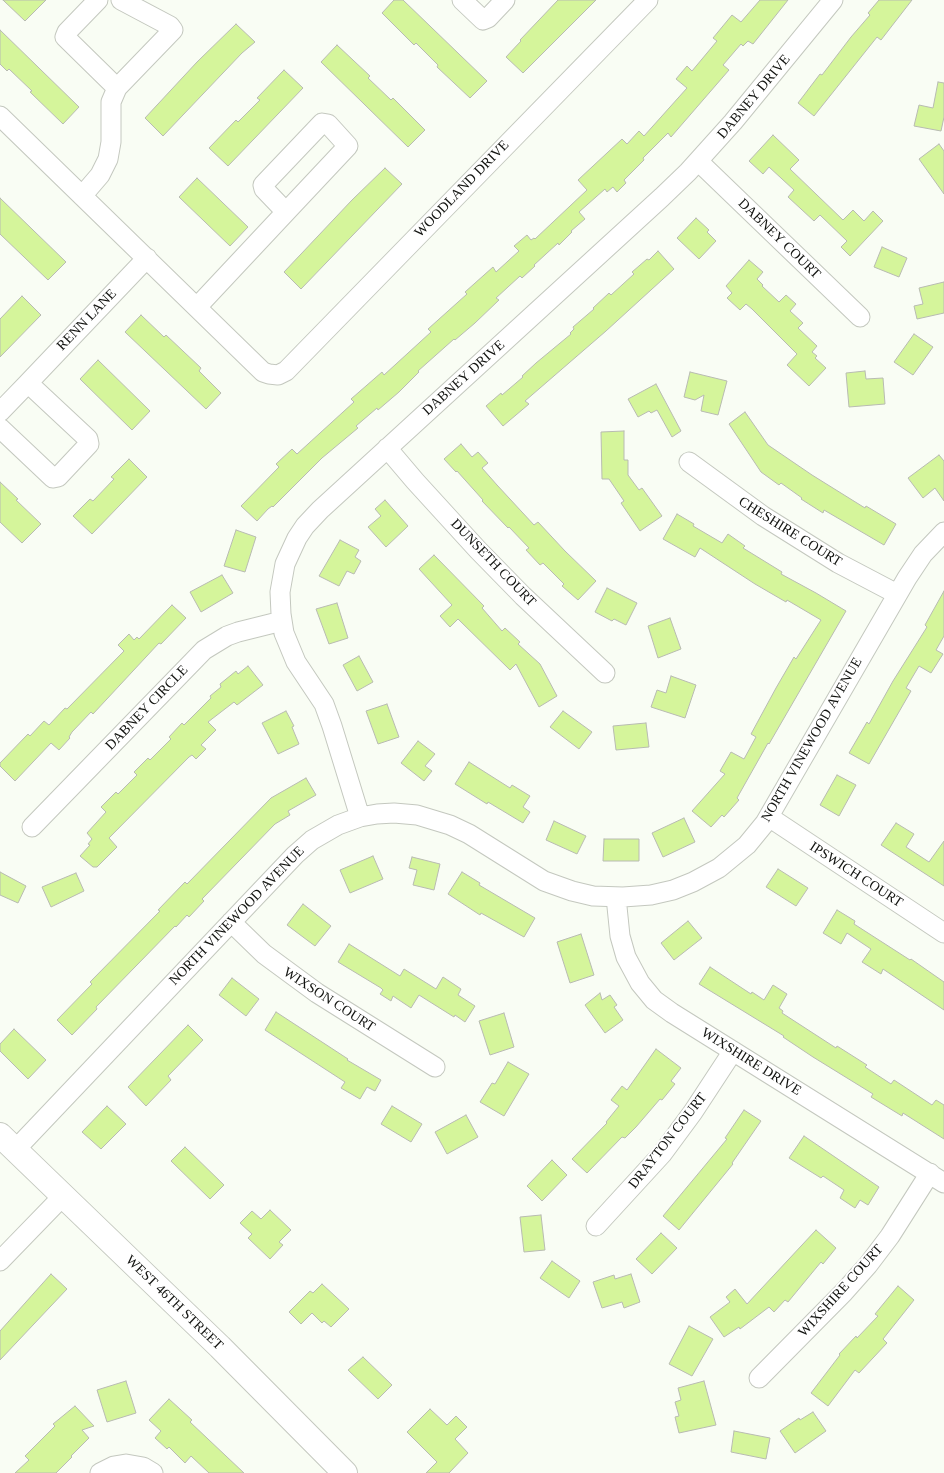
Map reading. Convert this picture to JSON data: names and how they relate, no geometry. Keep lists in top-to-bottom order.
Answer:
{
  "streets": {
    "street": [
      "DABNEY DRIVE",
      "WOODLAND DRIVE",
      "DABNEY COURT",
      "RENN LANE",
      "CHESHIRE COURT",
      "DUNSETH COURT",
      "DABNEY CIRCLE",
      "NORTH VINEWOOD AVENUE",
      "IPSWICH COURT",
      "WIXSON COURT",
      "WIXSHIRE DRIVE",
      "DRAYTON COURT",
      "WIXSHIRE COURT",
      "WEST 46TH STREET"
    ]
  },
  "crossings": [
    ["DABNEY DRIVE", "DABNEY COURT"],
    ["DABNEY DRIVE", "DUNSETH COURT"],
    ["DABNEY DRIVE", "DABNEY CIRCLE"],
    ["DABNEY DRIVE", "NORTH VINEWOOD AVENUE"],
    ["CHESHIRE COURT", "NORTH VINEWOOD AVENUE"],
    ["NORTH VINEWOOD AVENUE", "IPSWICH COURT"],
    ["NORTH VINEWOOD AVENUE", "WIXSON COURT"],
    ["NORTH VINEWOOD AVENUE", "WIXSHIRE DRIVE"],
    ["NORTH VINEWOOD AVENUE", "WEST 46TH STREET"],
    ["WIXSHIRE DRIVE", "DRAYTON COURT"],
    ["WIXSHIRE DRIVE", "WIXSHIRE COURT"]
  ]
}
